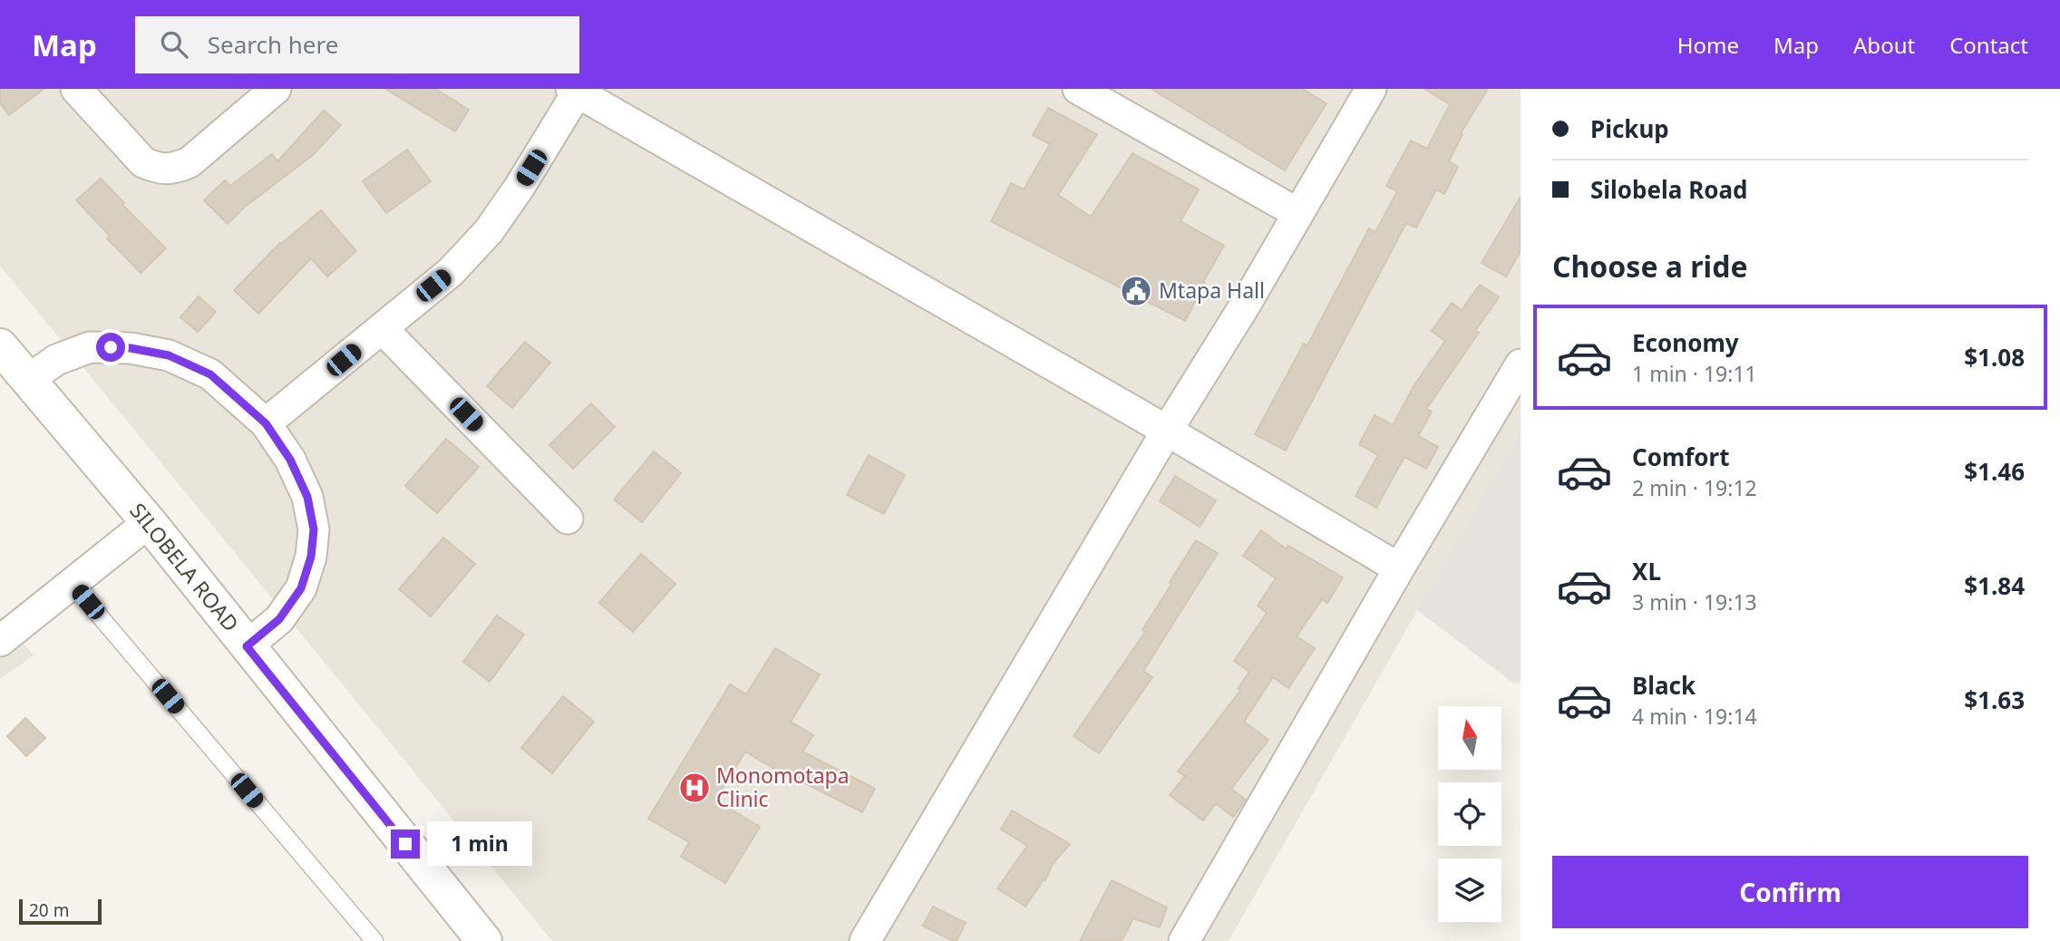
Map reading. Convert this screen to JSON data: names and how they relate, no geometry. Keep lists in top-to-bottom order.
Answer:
{
  "streets": {
    "street": ["SILOBELA ROAD"]
  },
  "places": {
    "public building": ["Mtapa Hall"],
    "hospital": ["Monomotapa Clinic"]
  },
  "scale_bar": "20 m",
  "north": "top",
  "page": {
    "header": "Map",
    "search": "Search here",
    "nav": [
      "Home",
      "Map",
      "About",
      "Contact"
    ],
    "banner": ["Pickup", "Silobela Road"],
    "heading": "Choose a ride",
    "list": [
      {
        "name": "Economy",
        "note": "1 min · 19:11",
        "value": "$1.08"
      },
      {
        "name": "Comfort",
        "note": "2 min · 19:12",
        "value": "$1.46"
      },
      {
        "name": "XL",
        "note": "3 min · 19:13",
        "value": "$1.84"
      },
      {
        "name": "Black",
        "note": "4 min · 19:14",
        "value": "$1.63"
      }
    ],
    "bubble": "1 min",
    "buttons": "Confirm",
    "scale": "20 m"
  }
}
